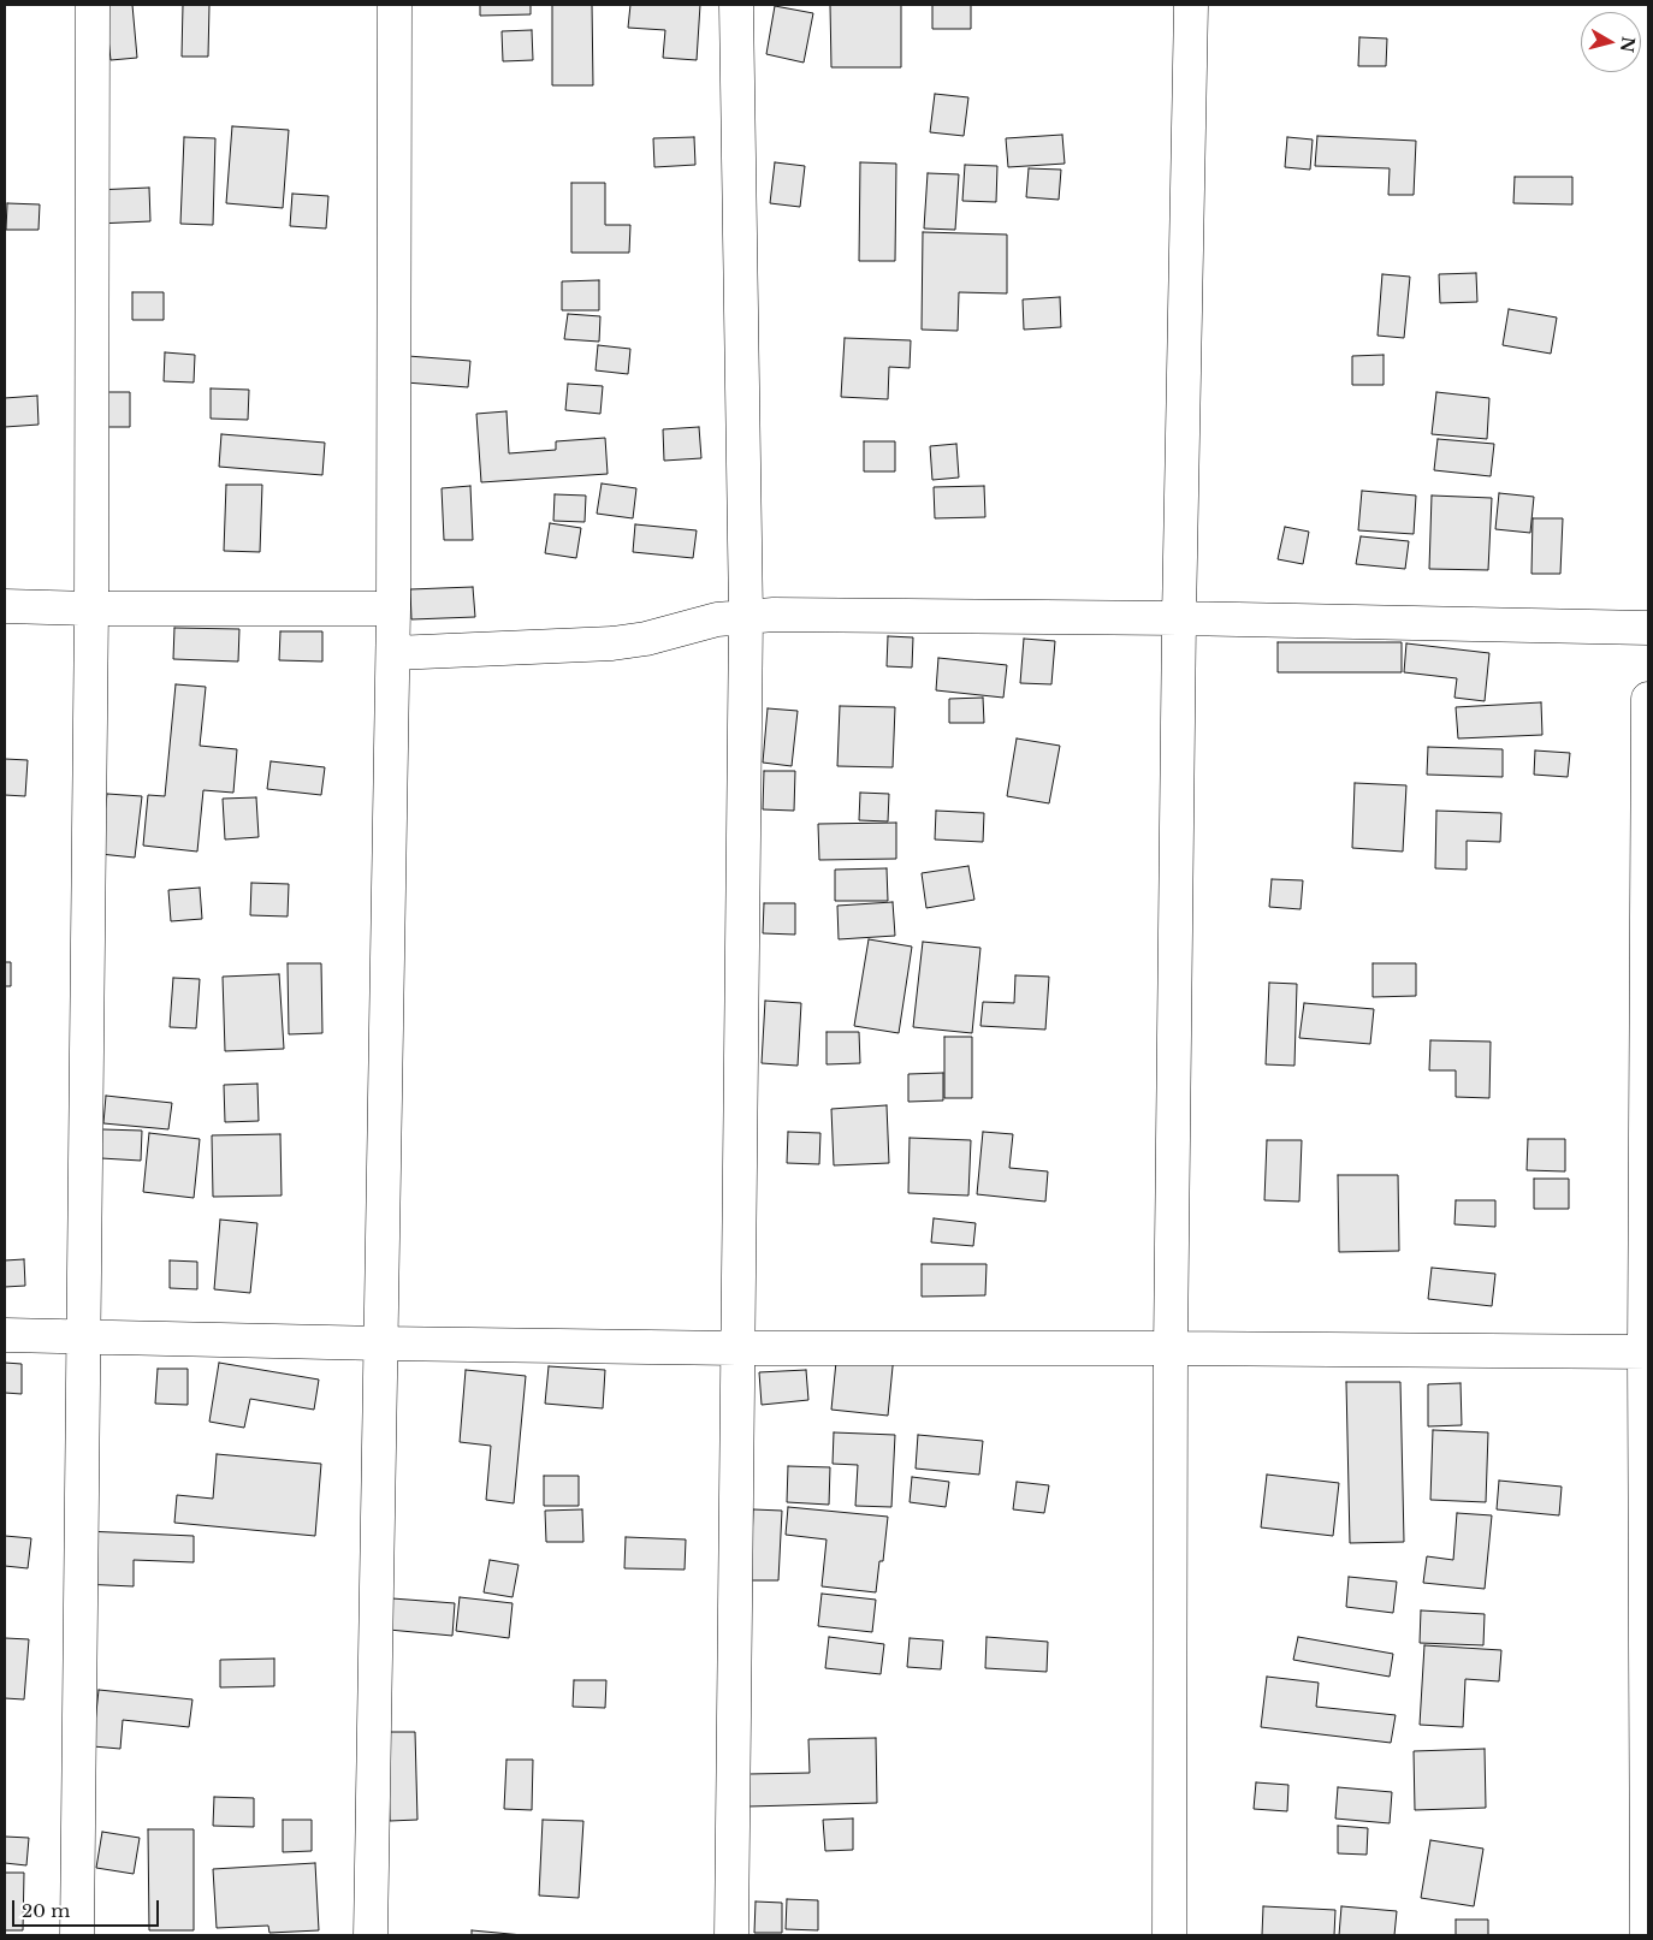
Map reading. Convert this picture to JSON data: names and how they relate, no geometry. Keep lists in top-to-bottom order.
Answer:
{
  "scale_bar": "20 m",
  "north": "right"
}
